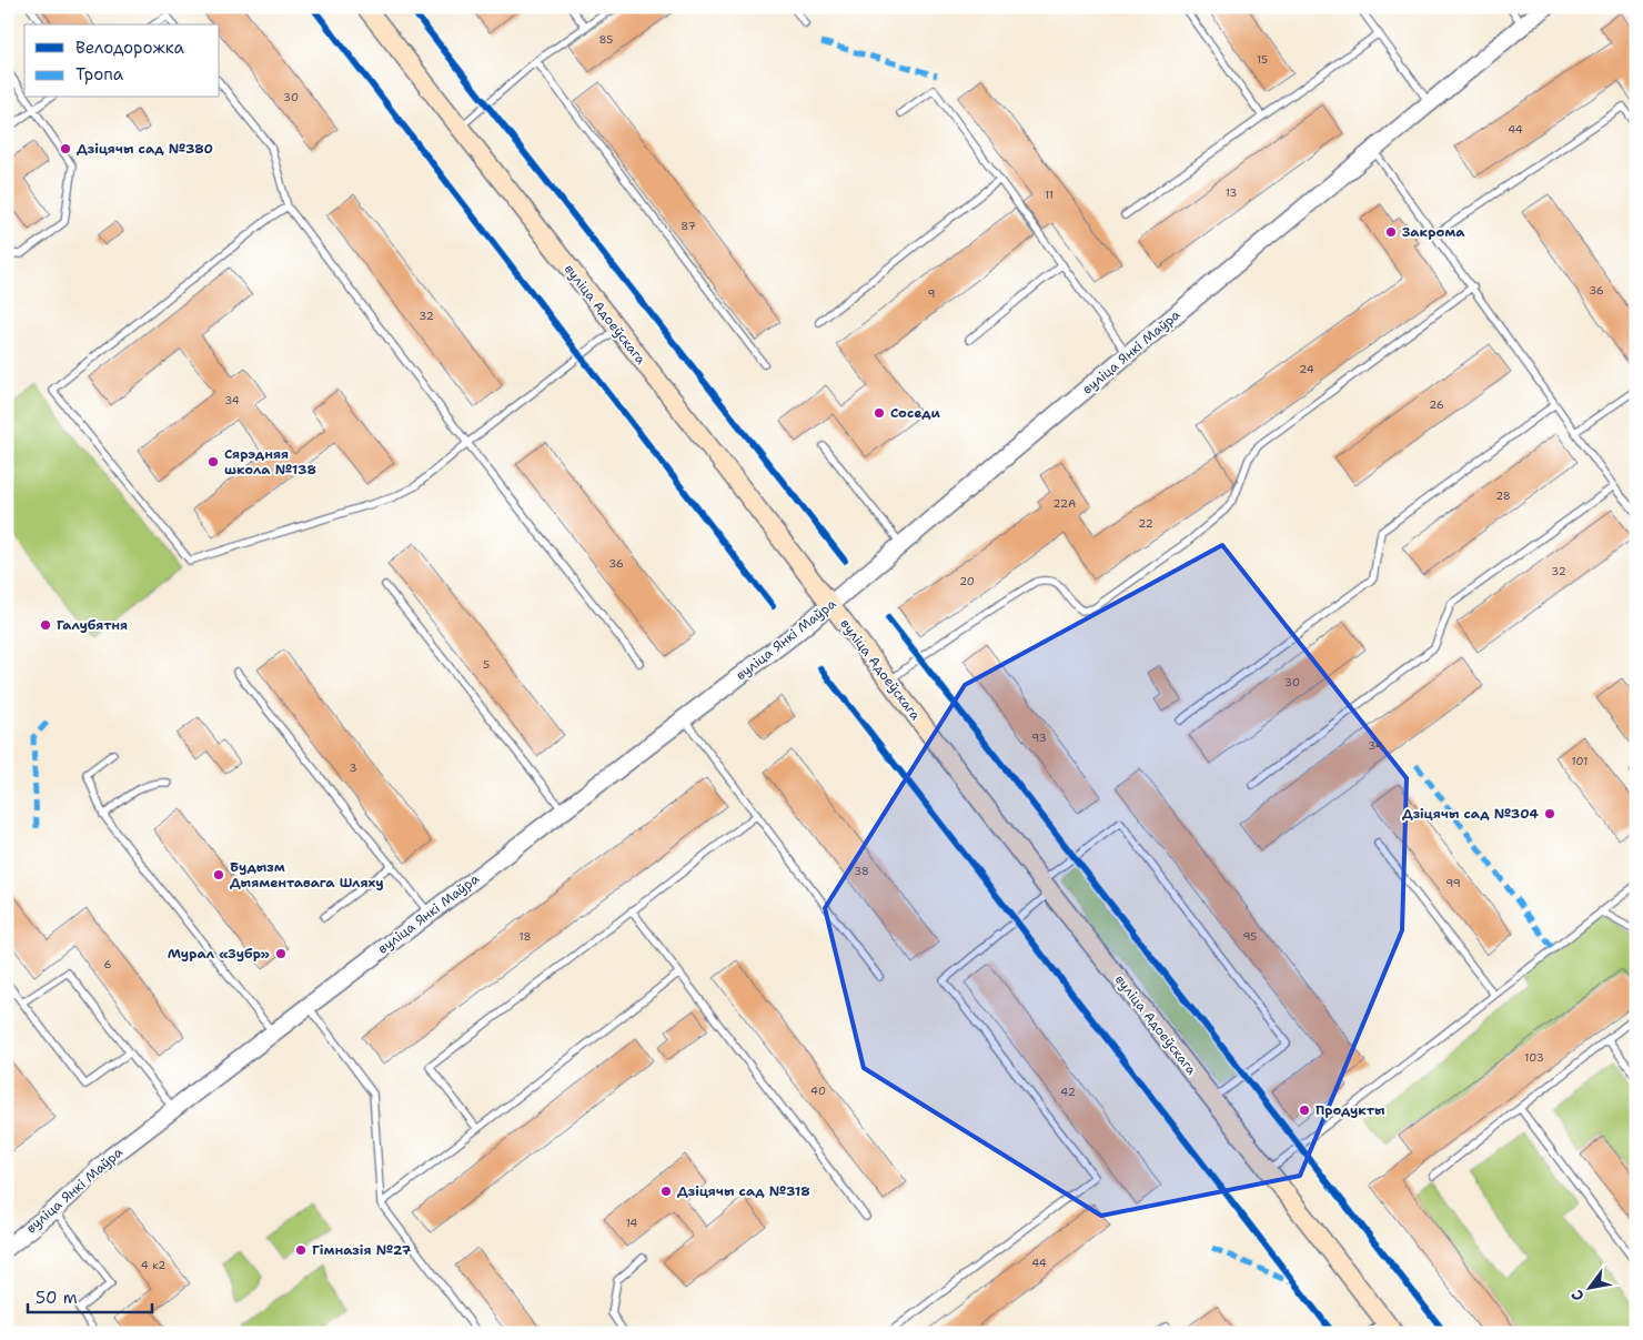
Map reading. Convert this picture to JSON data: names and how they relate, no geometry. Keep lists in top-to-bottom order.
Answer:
{
  "streets": {
    "main road": ["вуліца Адоеўскага"],
    "street": ["вуліца Янкі Маўра"]
  },
  "crossings": [
    ["вуліца Адоеўскага", "вуліца Янкі Маўра"]
  ],
  "places": [
    "Дзіцячы сад №380",
    "Закрома",
    "Соседи",
    "Сярэдняя школа №138",
    "Галубятня",
    "Дзіцячы сад №304",
    "Будызм Дыяментавага Шляху",
    "Мурал «Зубр»",
    "Продукты",
    "Дзіцячы сад №318",
    "Гімназія №27"
  ],
  "house_numbers": [
    "85",
    "15",
    "30",
    "44",
    "13",
    "11",
    "87",
    "36",
    "9",
    "32",
    "24",
    "34",
    "26",
    "28",
    "22А",
    "22",
    "36",
    "32",
    "20",
    "5",
    "30",
    "93",
    "34",
    "101",
    "3",
    "38",
    "99",
    "18",
    "95",
    "6",
    "103",
    "40",
    "42",
    "14",
    "44",
    "4 к2"
  ],
  "legend": ["Велодорожка", "Тропа"],
  "scale_bar": "50 m",
  "north": "bottom left"
}
